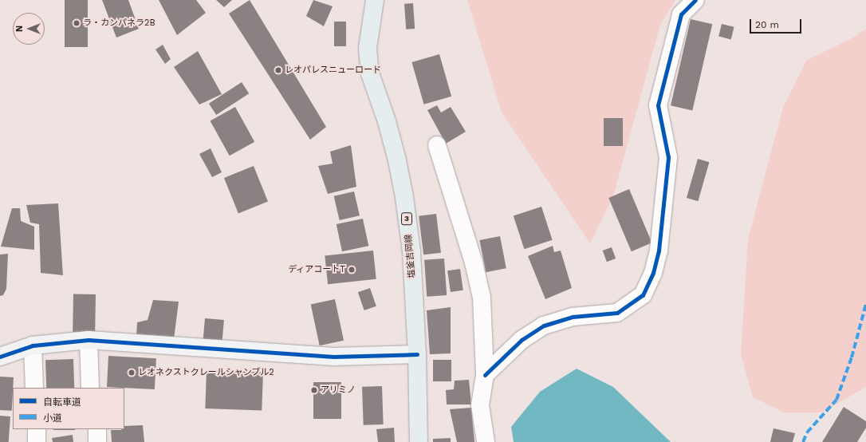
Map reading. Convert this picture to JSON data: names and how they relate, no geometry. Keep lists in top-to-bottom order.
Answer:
{
  "streets": {
    "main road": ["3", "塩釜吉岡線"]
  },
  "places": [
    "ラ・カンパネラ2B",
    "レオパレスニューロード",
    "ディアコートT",
    "レオネクストクレールシャンブル2",
    "アリミノ"
  ],
  "legend": ["自転車道", "小道"],
  "scale_bar": "20 m",
  "north": "left"
}
